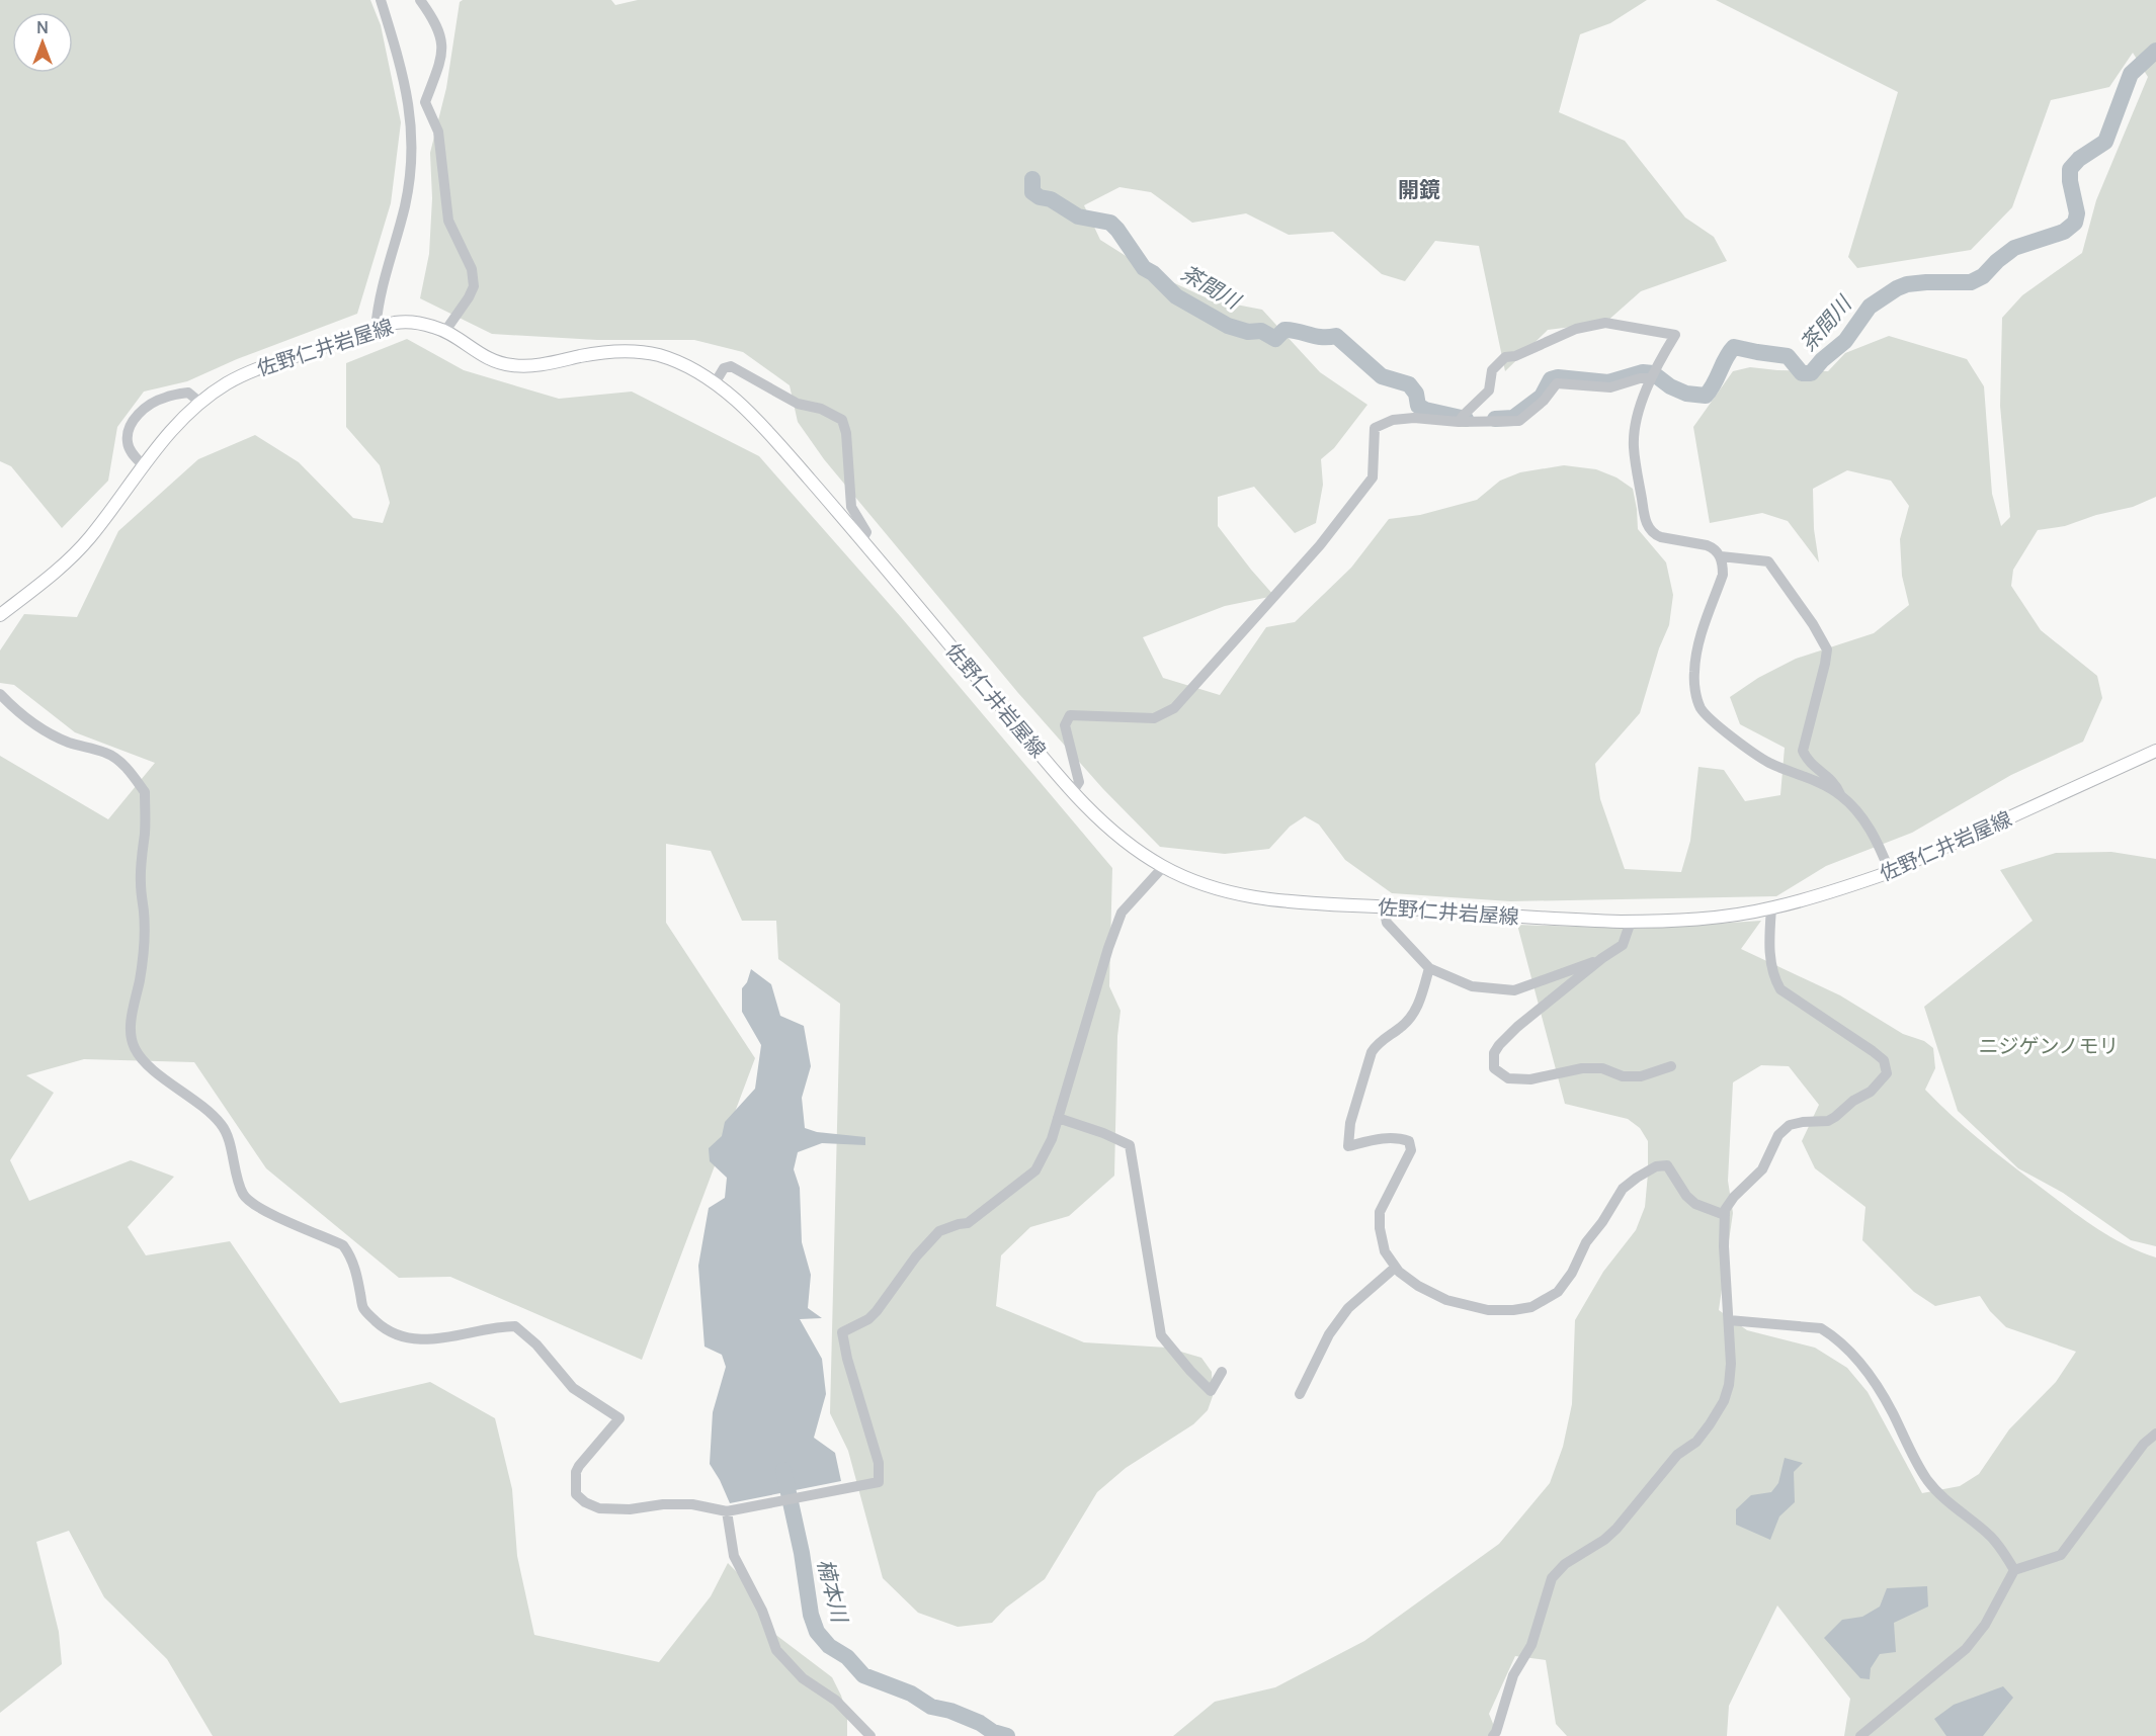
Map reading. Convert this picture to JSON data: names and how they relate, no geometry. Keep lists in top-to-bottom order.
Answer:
{
  "streets": {
    "main road": ["佐野仁井岩屋線"]
  },
  "districts": ["開鏡"],
  "water": ["茶間川", "楠本川"],
  "parks": ["ニジゲンノモリ"],
  "north": "top"
}
